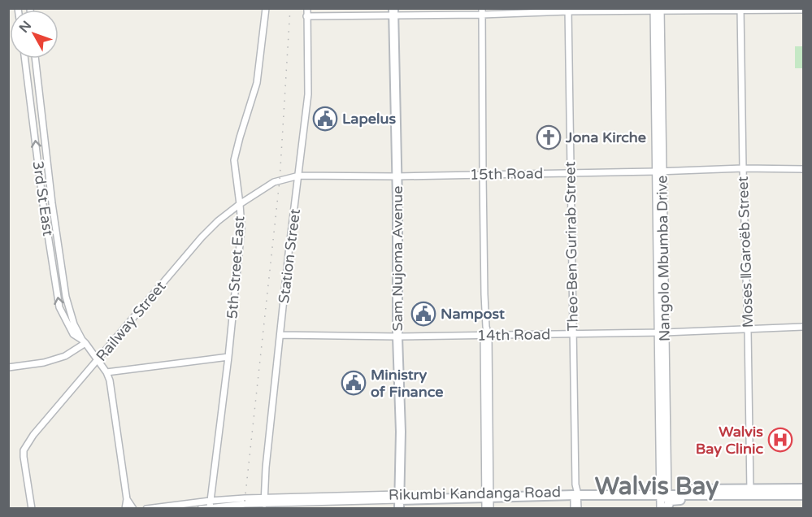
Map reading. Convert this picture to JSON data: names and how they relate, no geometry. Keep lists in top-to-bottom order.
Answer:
{
  "streets": {
    "main road": ["Sam Nujoma Avenue", "Rikumbi Kandanga Road"],
    "street": [
      "15th Road",
      "3rd St East",
      "Theo-Ben Gurirab Street",
      "Moses ǁGaroëb Street",
      "Station Street",
      "Nangolo Mbumba Drive",
      "5th Street East",
      "Railway Street",
      "14th Road"
    ]
  },
  "crossings": [
    ["15th Road", "Theo-Ben Gurirab Street"],
    ["15th Road", "Moses ǁGaroëb Street"],
    ["15th Road", "Station Street"],
    ["15th Road", "Sam Nujoma Avenue"],
    ["15th Road", "Nangolo Mbumba Drive"],
    ["15th Road", "Railway Street"],
    ["3rd St East", "Railway Street"],
    ["Theo-Ben Gurirab Street", "14th Road"],
    ["Theo-Ben Gurirab Street", "Rikumbi Kandanga Road"],
    ["Moses ǁGaroëb Street", "14th Road"],
    ["Moses ǁGaroëb Street", "Rikumbi Kandanga Road"],
    ["Station Street", "Railway Street"],
    ["Station Street", "14th Road"],
    ["Station Street", "Rikumbi Kandanga Road"],
    ["Sam Nujoma Avenue", "14th Road"],
    ["Sam Nujoma Avenue", "Rikumbi Kandanga Road"],
    ["Nangolo Mbumba Drive", "14th Road"],
    ["Nangolo Mbumba Drive", "Rikumbi Kandanga Road"],
    ["5th Street East", "Railway Street"],
    ["5th Street East", "Rikumbi Kandanga Road"]
  ],
  "districts": ["Walvis Bay"],
  "places": {
    "public building": ["Lapelus", "Nampost", "Ministry of Finance"],
    "church": ["Jona Kirche"],
    "hospital": ["Walvis Bay Clinic"]
  },
  "north": "top left"
}
